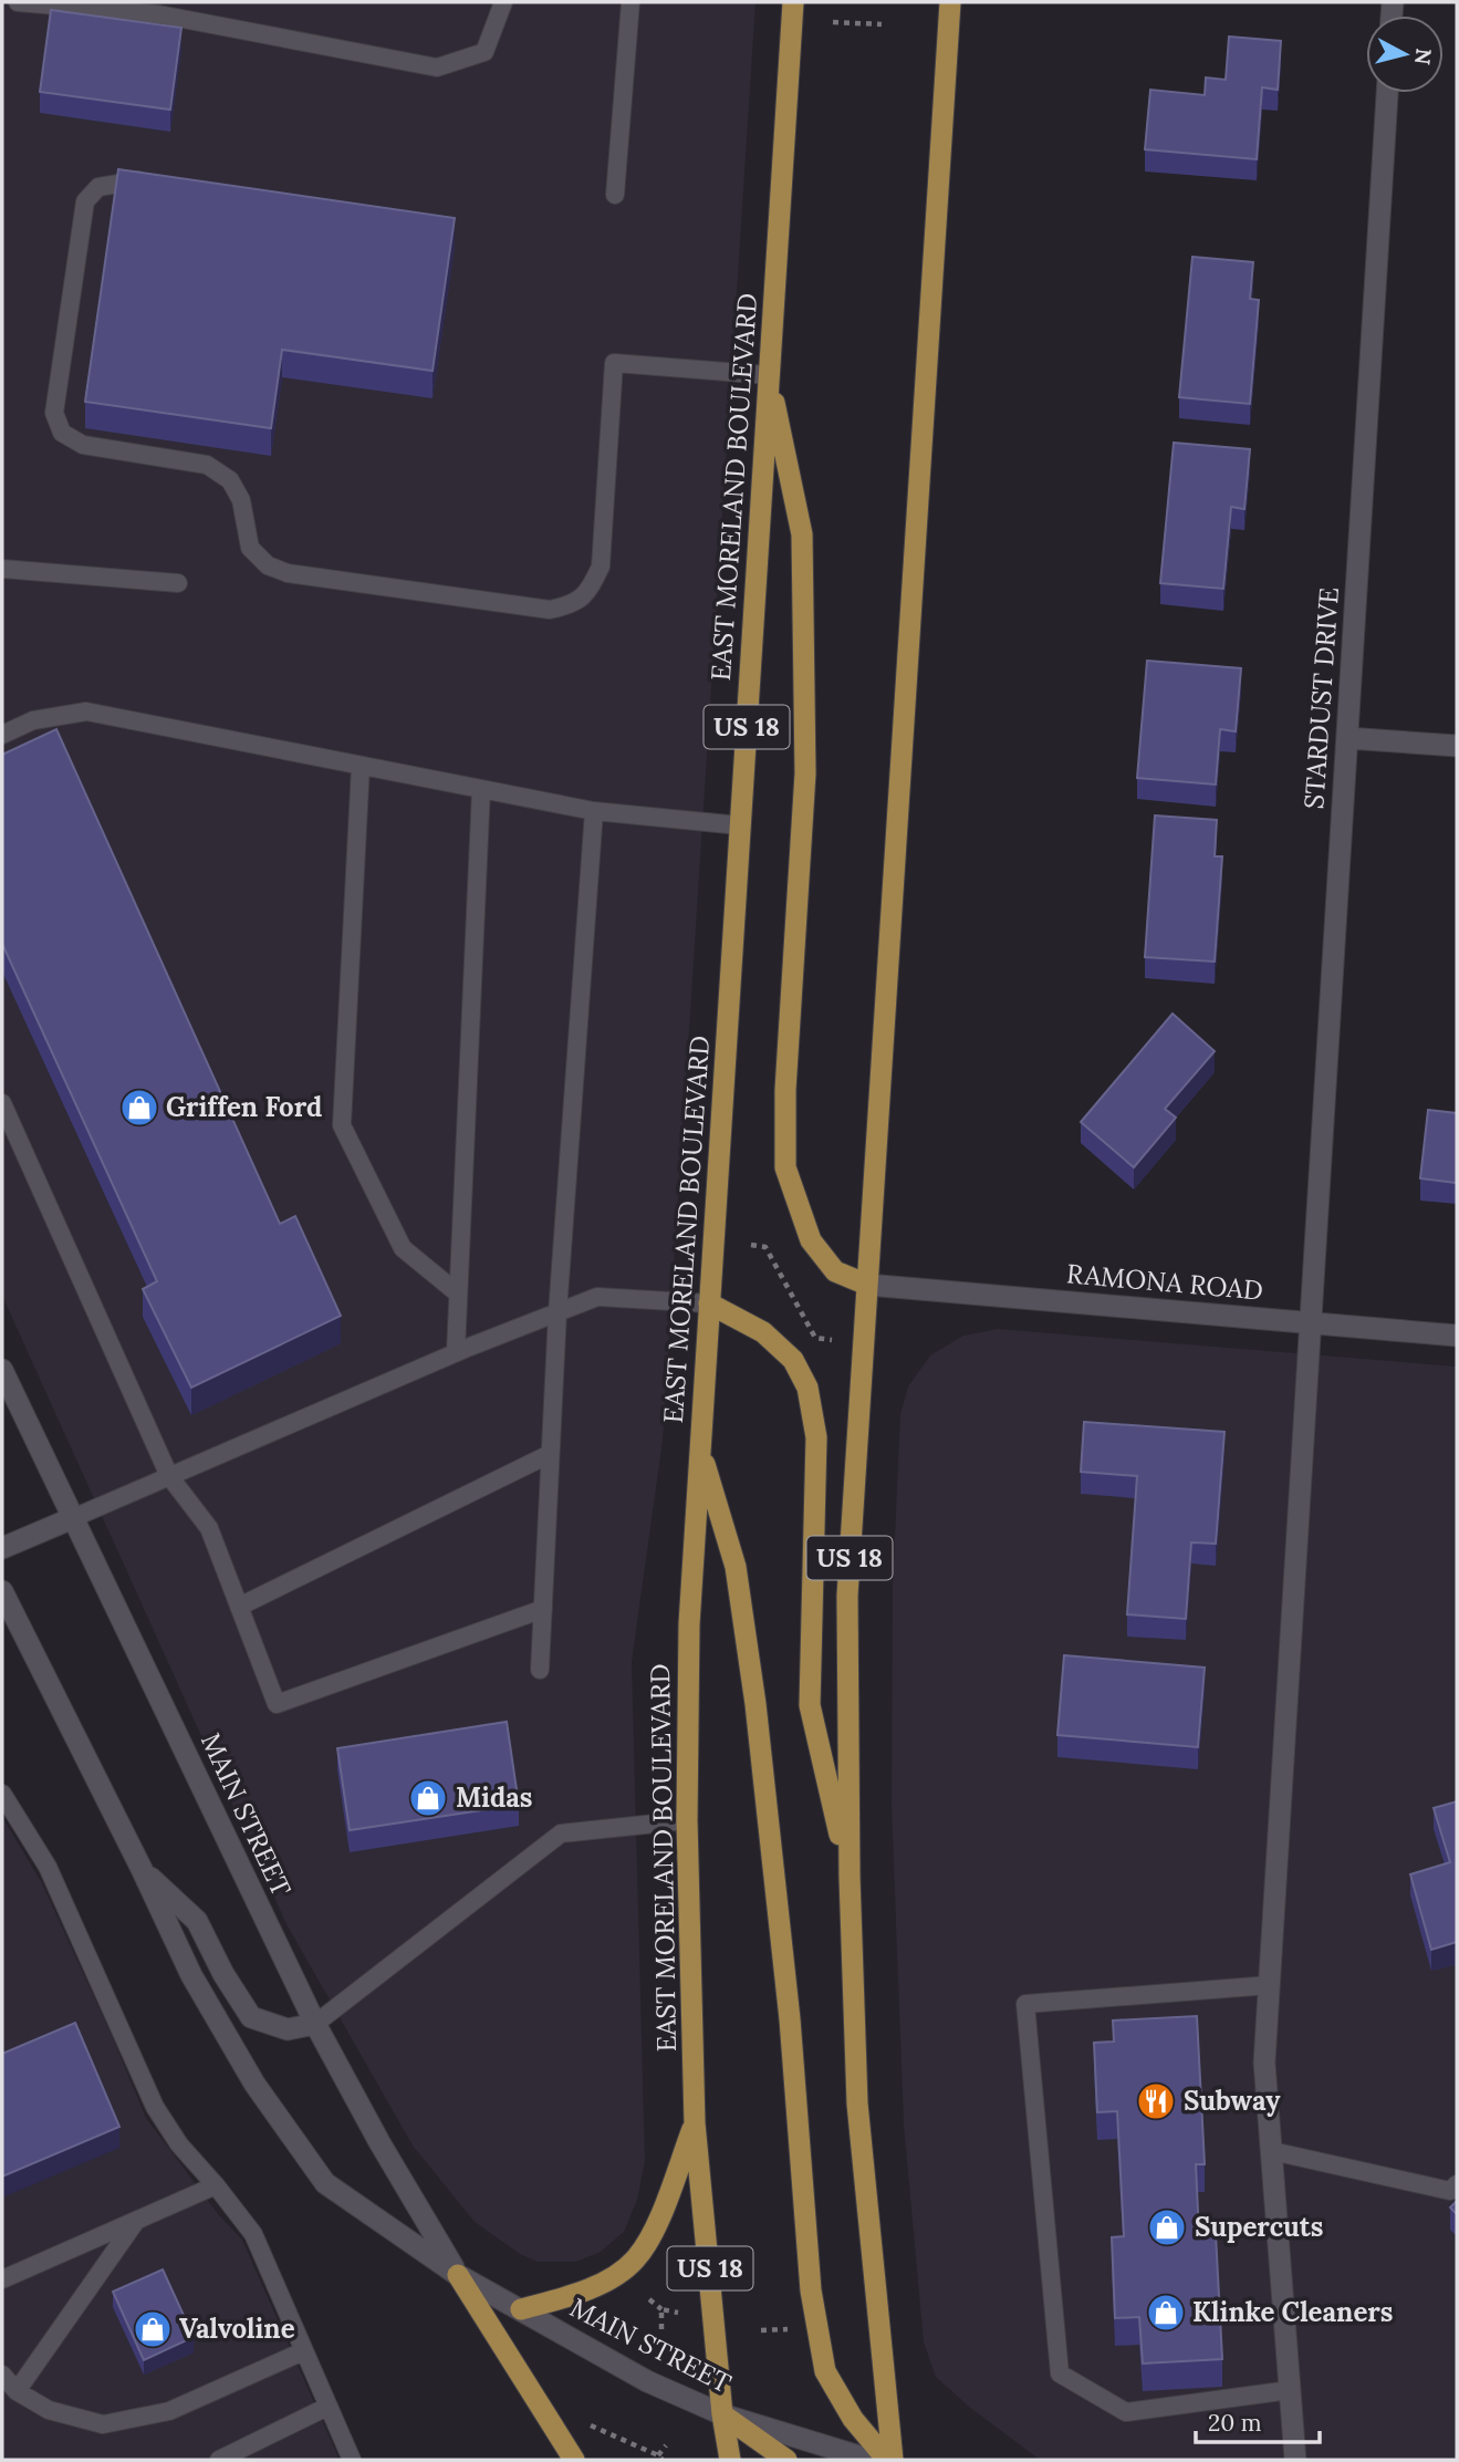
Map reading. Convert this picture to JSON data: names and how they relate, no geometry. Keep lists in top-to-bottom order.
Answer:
{
  "streets": {
    "main road": ["EAST MORELAND BOULEVARD", "US 18"],
    "street": ["STARDUST DRIVE", "RAMONA ROAD", "MAIN STREET"]
  },
  "crossings": [
    ["EAST MORELAND BOULEVARD", "MAIN STREET"],
    ["STARDUST DRIVE", "RAMONA ROAD"],
    ["US 18", "RAMONA ROAD"]
  ],
  "places": {
    "shop": [
      "Griffen Ford",
      "Midas",
      "Supercuts",
      "Klinke Cleaners",
      "Valvoline"
    ],
    "restaurant": ["Subway"]
  },
  "scale_bar": "20 m",
  "north": "right"
}
